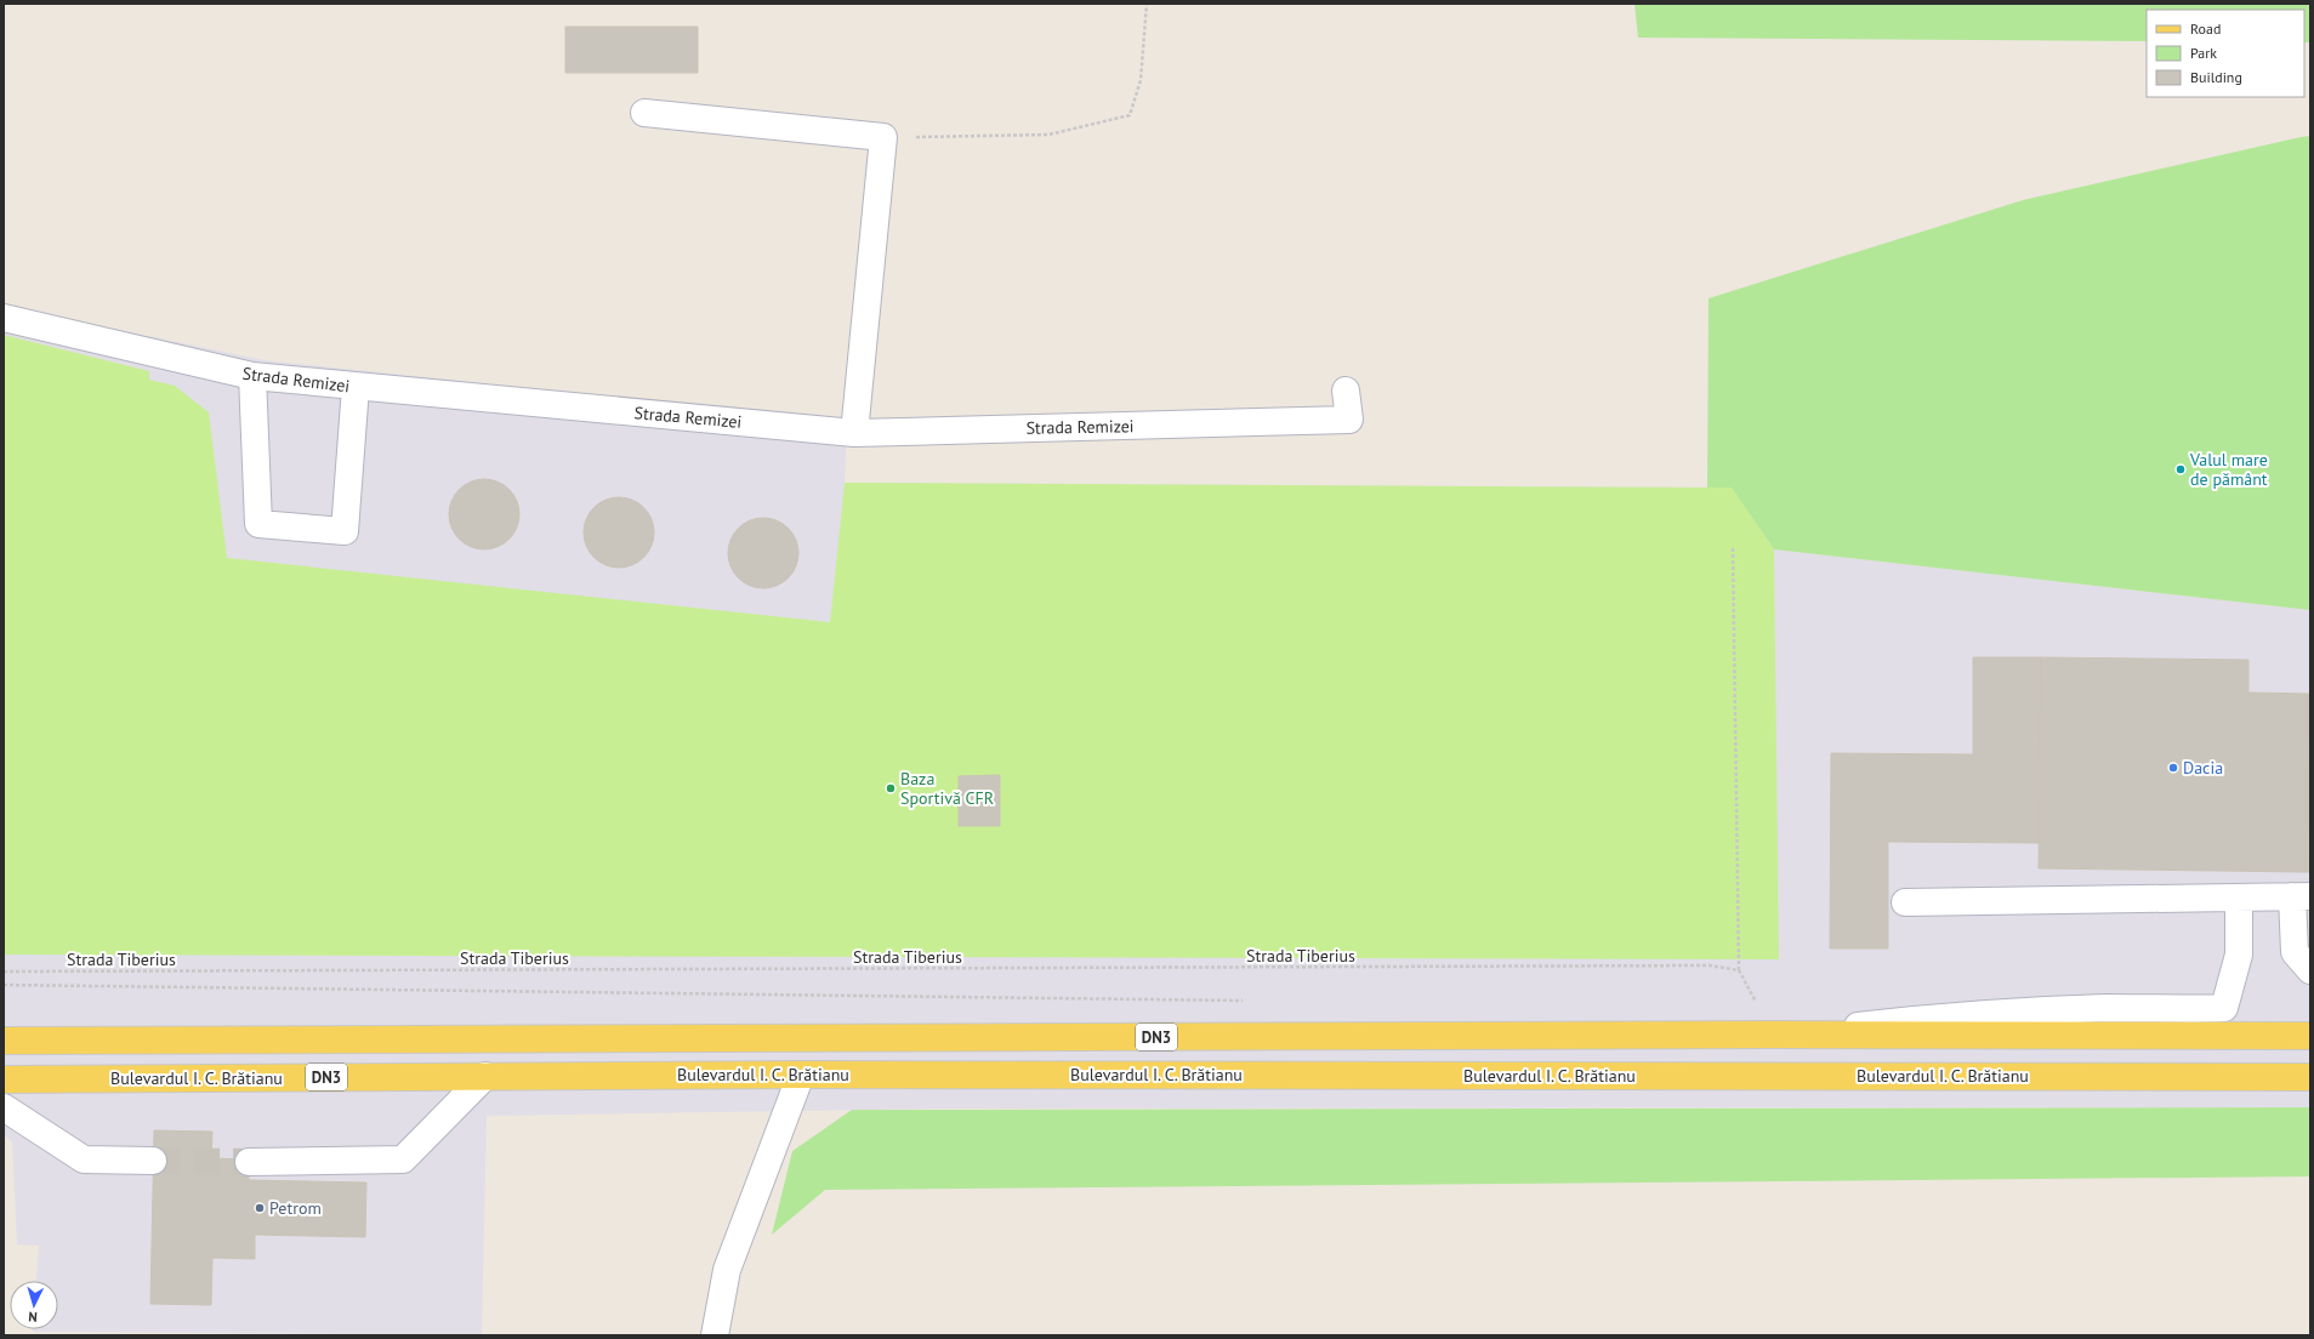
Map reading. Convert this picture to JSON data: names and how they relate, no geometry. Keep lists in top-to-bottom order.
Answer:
{
  "streets": {
    "main road": ["DN3", "Bulevardul I. C. Brătianu"],
    "lane": ["Strada Remizei"],
    "path": ["Strada Tiberius"]
  },
  "places": [
    "Valul mare de pământ",
    "Dacia",
    "Baza Sportivă CFR",
    "Petrom"
  ],
  "legend": ["Road", "Park", "Building"],
  "north": "bottom"
}
